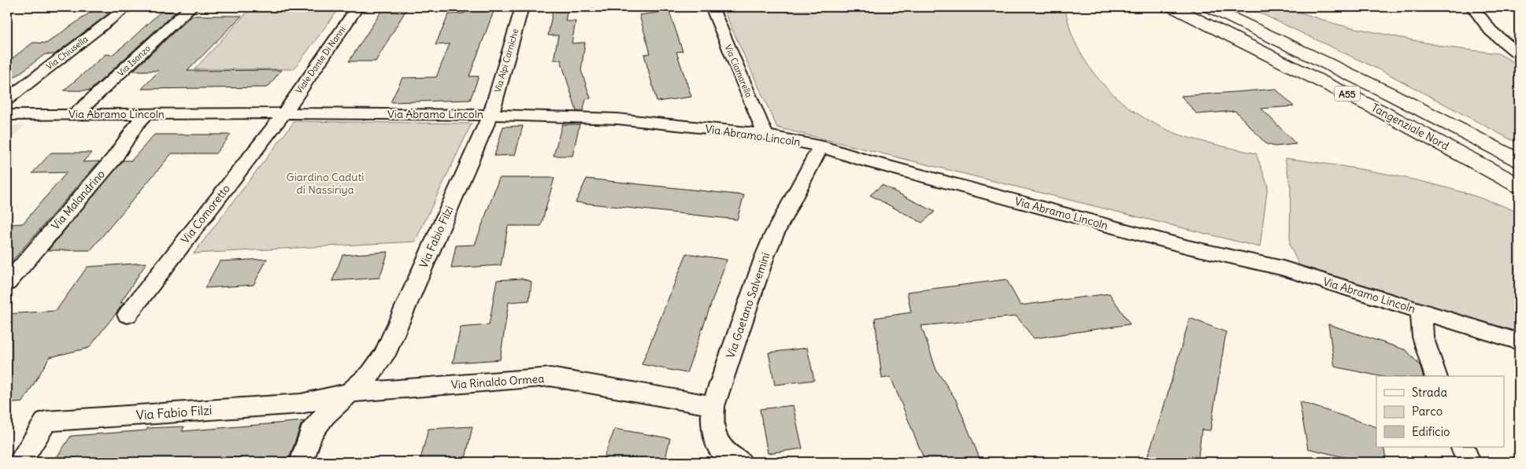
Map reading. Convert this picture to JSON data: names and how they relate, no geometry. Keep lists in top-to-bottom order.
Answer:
{
  "streets": {
    "highway": ["A55", "Tangenziale Nord"],
    "street": [
      "Via Chiusella",
      "Viale Dante Di Nanni",
      "Via Isonzo",
      "Via Alpi Carniche",
      "Via Ciamarella",
      "Via Abramo Lincoln",
      "Via Malandrino",
      "Via Comoretto",
      "Via Fabio Filzi",
      "Via Gaetano Salvemini",
      "Via Rinaldo Ormea"
    ]
  },
  "crossings": [
    ["Viale Dante Di Nanni", "Via Abramo Lincoln"],
    ["Viale Dante Di Nanni", "Via Comoretto"],
    ["Via Isonzo", "Via Abramo Lincoln"],
    ["Via Alpi Carniche", "Via Abramo Lincoln"],
    ["Via Alpi Carniche", "Via Fabio Filzi"],
    ["Via Ciamarella", "Via Abramo Lincoln"],
    ["Via Abramo Lincoln", "Via Malandrino"],
    ["Via Abramo Lincoln", "Via Comoretto"],
    ["Via Abramo Lincoln", "Via Fabio Filzi"],
    ["Via Abramo Lincoln", "Via Gaetano Salvemini"],
    ["Via Fabio Filzi", "Via Rinaldo Ormea"],
    ["Via Gaetano Salvemini", "Via Rinaldo Ormea"]
  ],
  "parks": ["Giardino Caduti di Nassiriya"],
  "legend": ["Strada", "Parco", "Edificio"]
}
